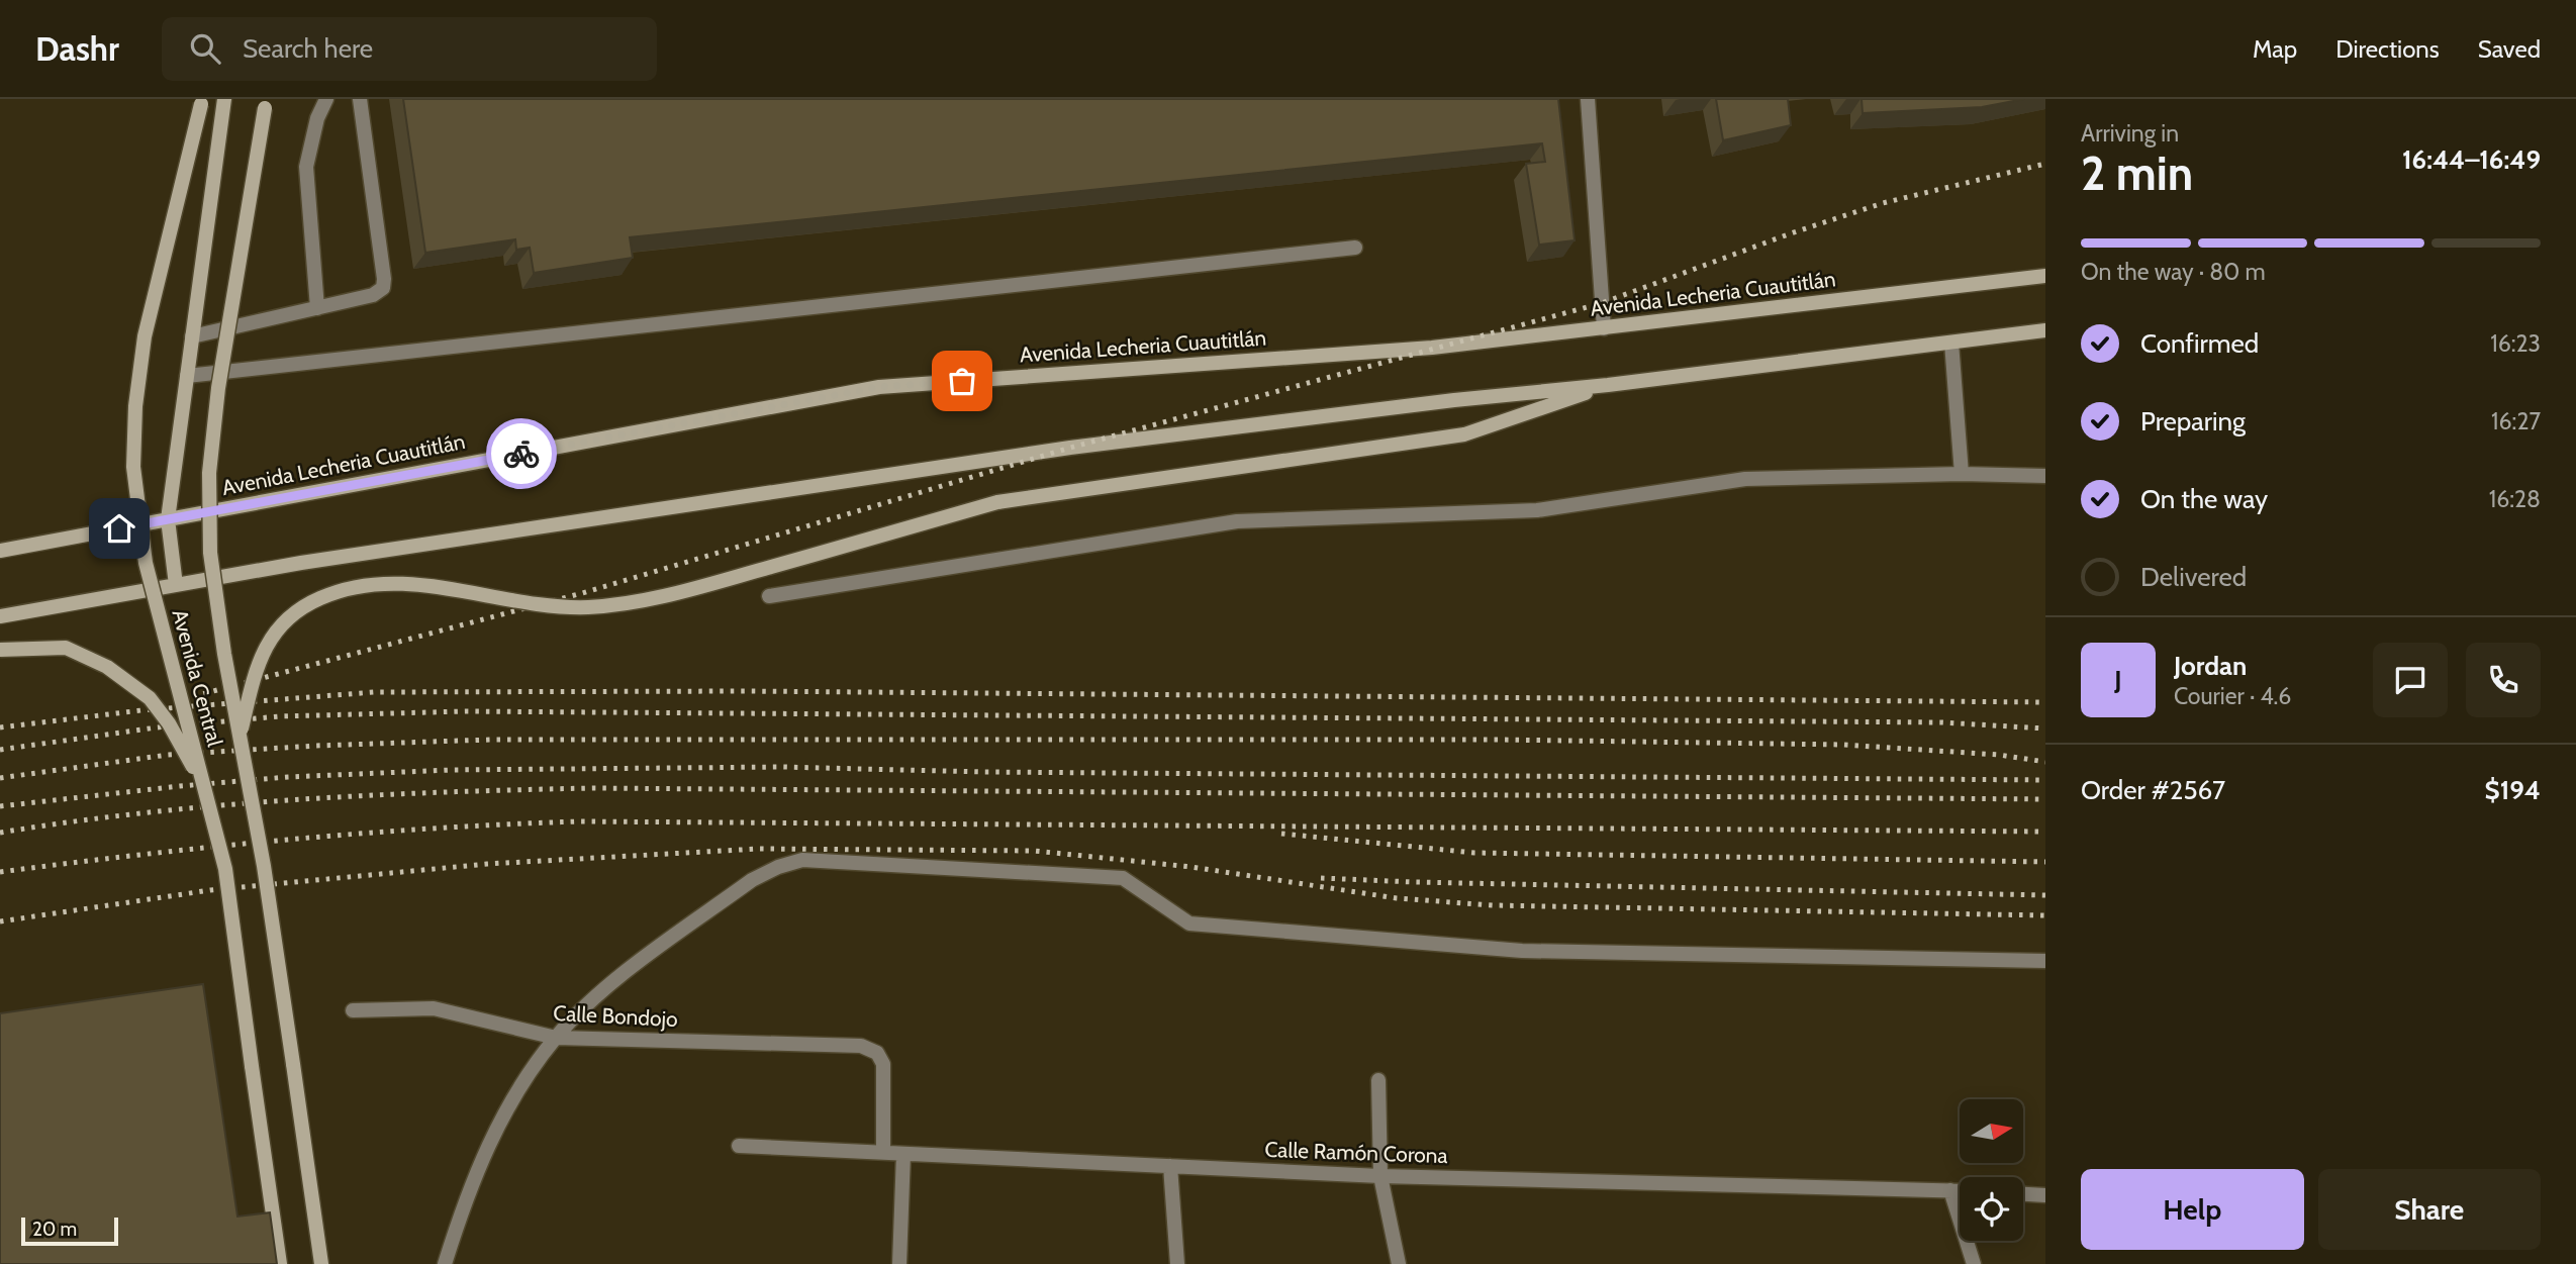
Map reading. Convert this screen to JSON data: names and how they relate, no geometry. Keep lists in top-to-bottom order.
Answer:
{
  "streets": {
    "main road": ["Avenida Lecheria Cuautitlán", "Avenida Central"],
    "street": ["Calle Bondojo", "Calle Ramón Corona"]
  },
  "crossings": [
    ["Calle Bondojo", "Calle Ramón Corona"]
  ],
  "scale_bar": "20 m",
  "north": "right",
  "page": {
    "header": "Dashr",
    "search": "Search here",
    "nav": ["Map", "Directions", "Saved"],
    "heading": ["2 min", "Arriving in", "16:44–16:49"],
    "panel": [
      "Jordan",
      "Courier · 4.6",
      "Order #2567",
      "$194"
    ],
    "bar": "On the way · 80 m",
    "list": [
      ["Confirmed", "16:23"],
      ["Preparing", "16:27"],
      ["On the way", "16:28"],
      "Delivered"
    ],
    "round": "J",
    "buttons": ["Help", "Share"],
    "scale": "20 m"
  }
}
